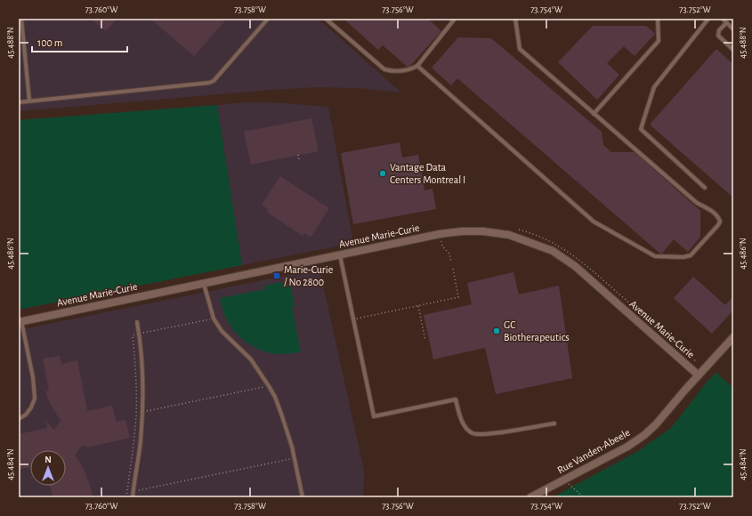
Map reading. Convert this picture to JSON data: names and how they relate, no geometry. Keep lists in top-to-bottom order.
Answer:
{
  "streets": {
    "street": ["Avenue Marie-Curie", "Rue Vanden-Abeele"]
  },
  "crossings": [
    ["Avenue Marie-Curie", "Rue Vanden-Abeele"]
  ],
  "places": {
    "other": ["Vantage Data Centers Montreal I", "GC Biotherapeutics"],
    "transit": ["Marie-Curie / No 2800"]
  },
  "scale_bar": "100 m",
  "north": "top",
  "coordinates": [
    "73.760°W",
    "73.758°W",
    "73.756°W",
    "73.754°W",
    "73.752°W",
    "45.488°N",
    "45.486°N",
    "45.484°N"
  ]
}
